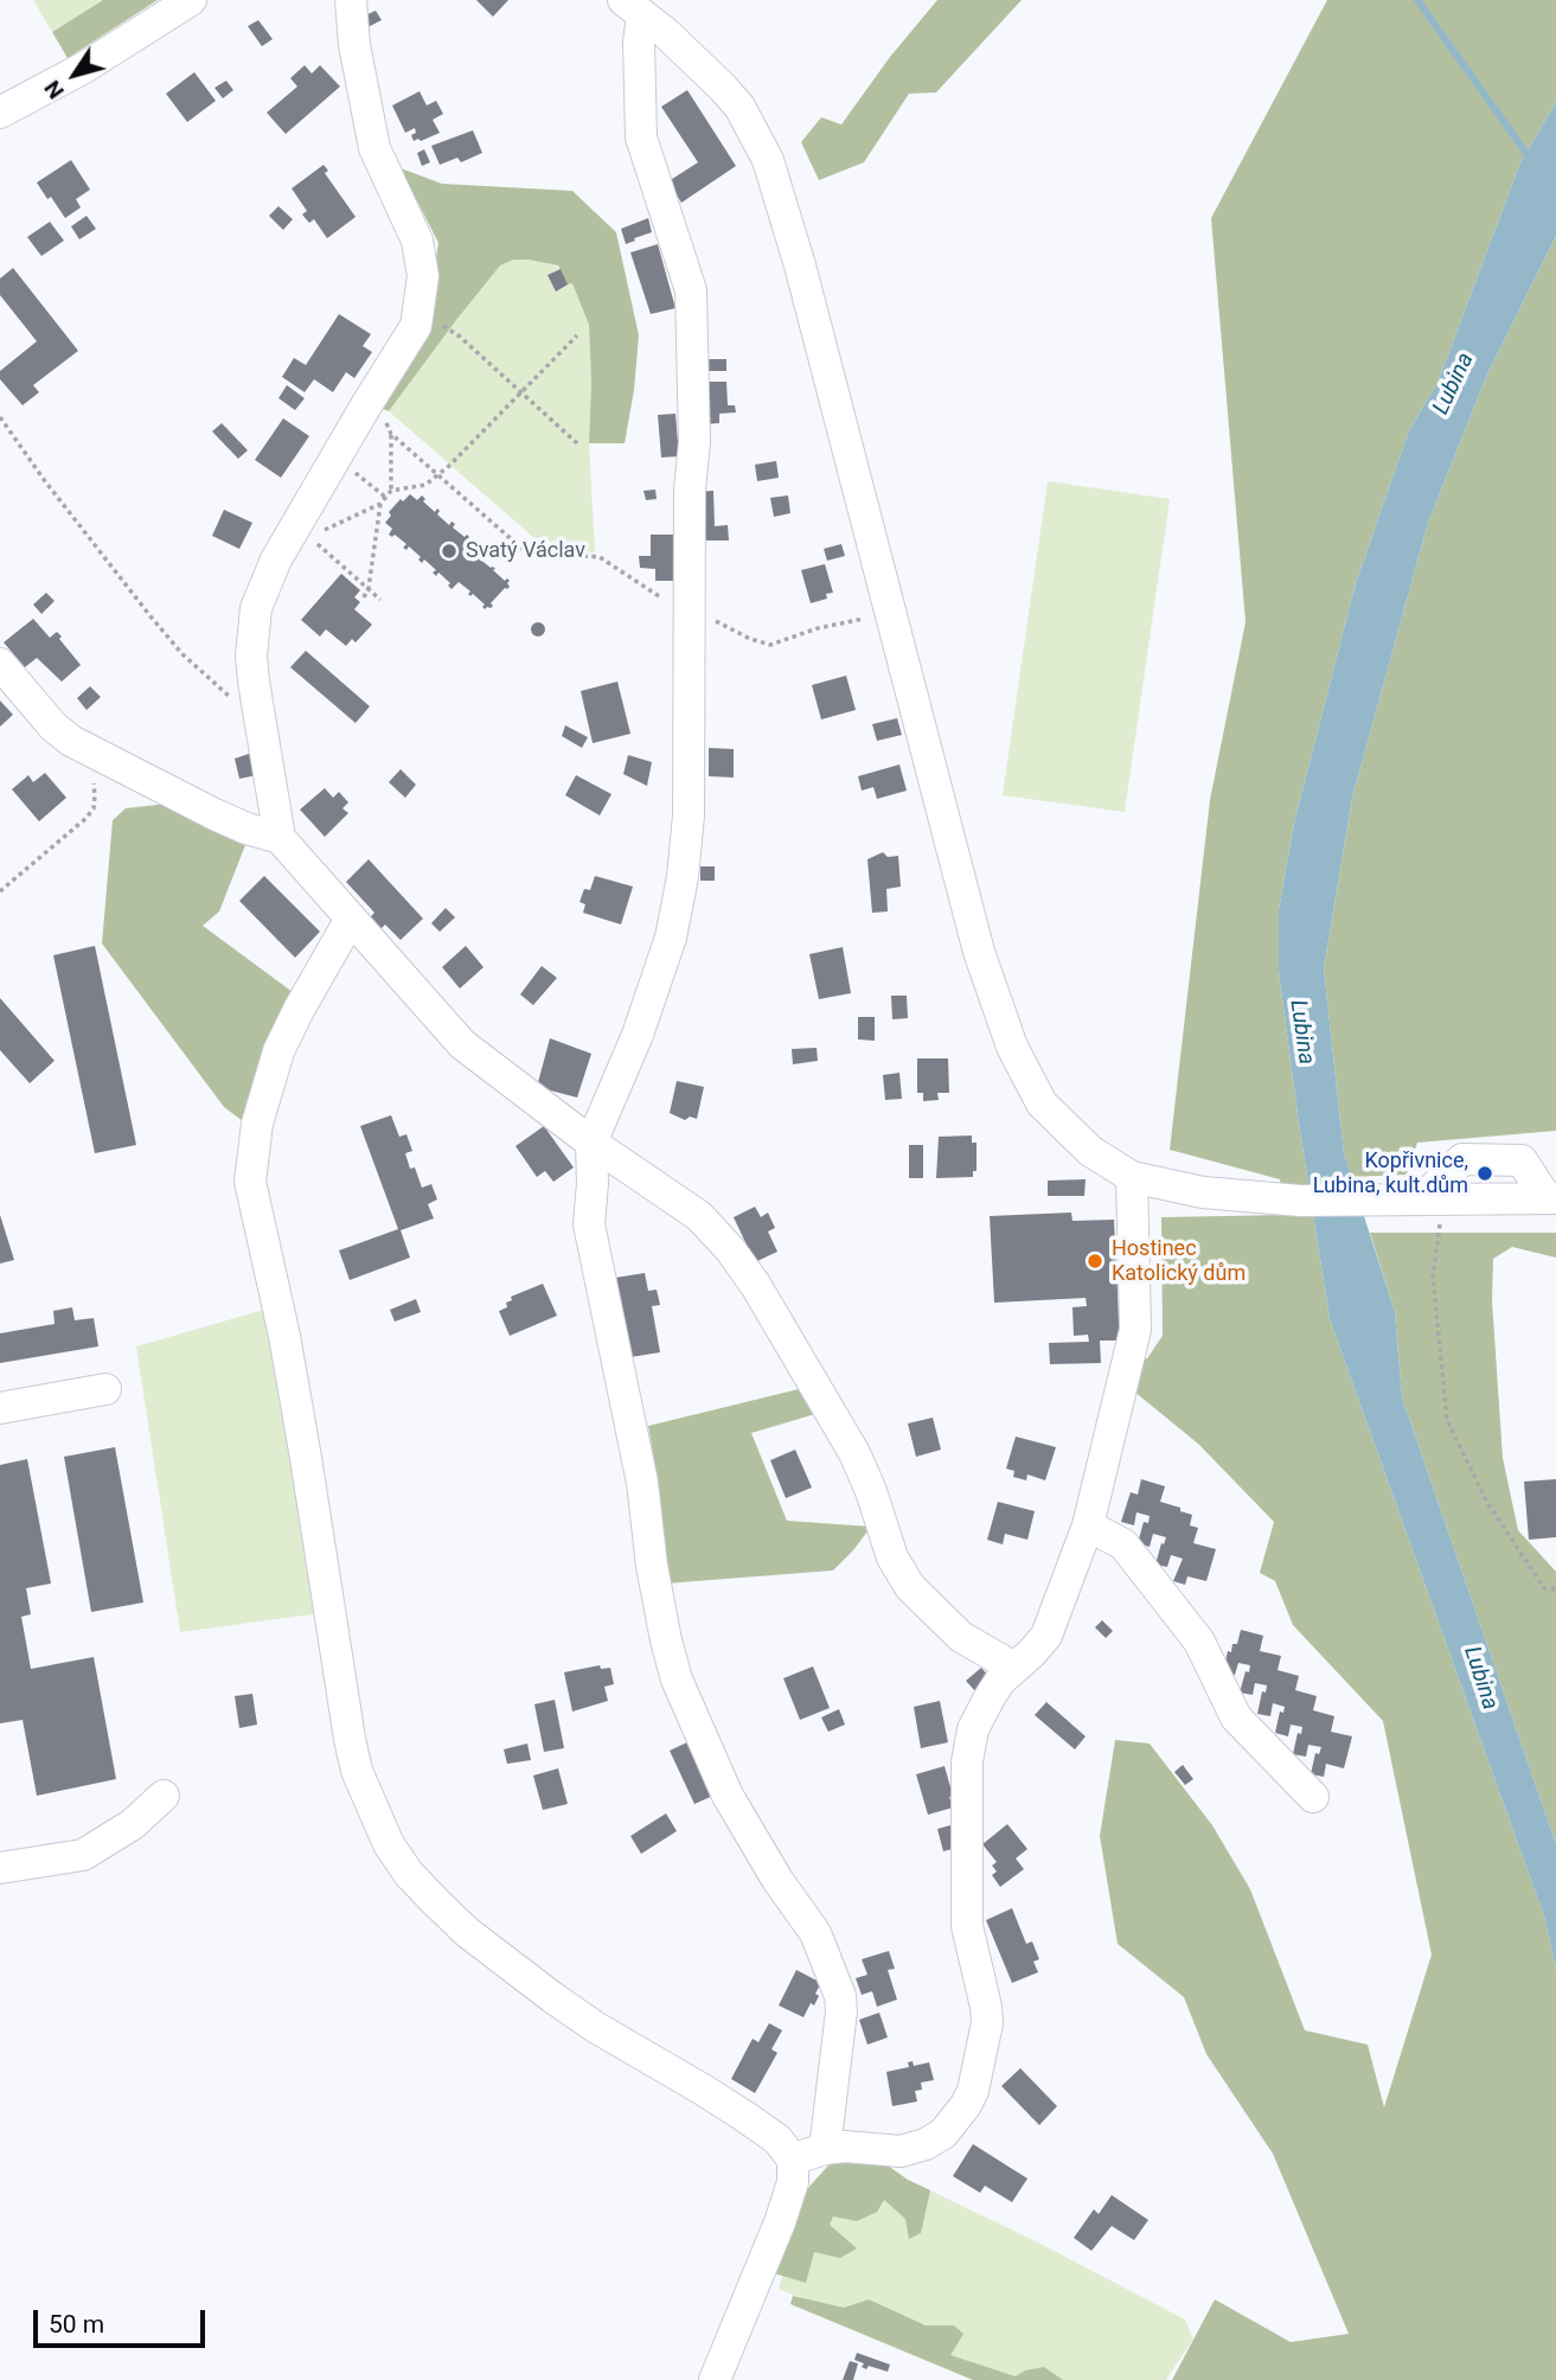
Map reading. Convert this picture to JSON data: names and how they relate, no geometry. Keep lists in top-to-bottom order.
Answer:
{
  "water": ["Lubina"],
  "places": ["Svatý Václav", "Kopřivnice, Lubina, kult.dům", "Hostinec Katolický dům"],
  "scale_bar": "50 m",
  "north": "bottom left"
}
